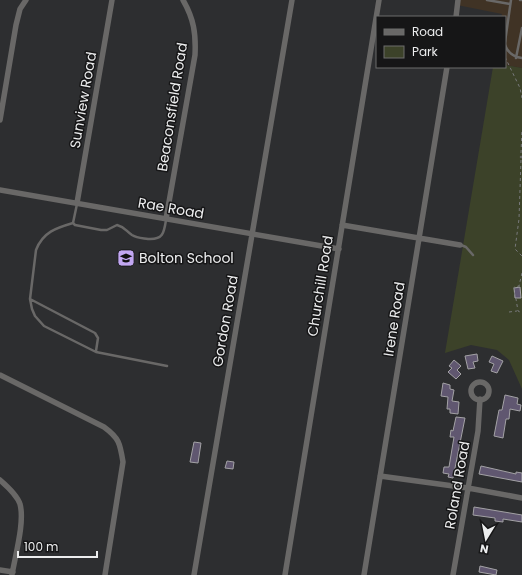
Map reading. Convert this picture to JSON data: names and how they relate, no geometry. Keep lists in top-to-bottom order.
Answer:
{
  "streets": {
    "street": [
      "Sunview Road",
      "Beaconsfield Road",
      "Rae Road",
      "Churchill Road",
      "Irene Road",
      "Gordon Road",
      "Roland Road"
    ]
  },
  "crossings": [
    ["Sunview Road", "Rae Road"],
    ["Beaconsfield Road", "Rae Road"],
    ["Rae Road", "Churchill Road"],
    ["Rae Road", "Gordon Road"]
  ],
  "places": {
    "school or university": ["Bolton School"]
  },
  "legend": ["Road", "Park"],
  "scale_bar": "100 m",
  "north": "bottom"
}
